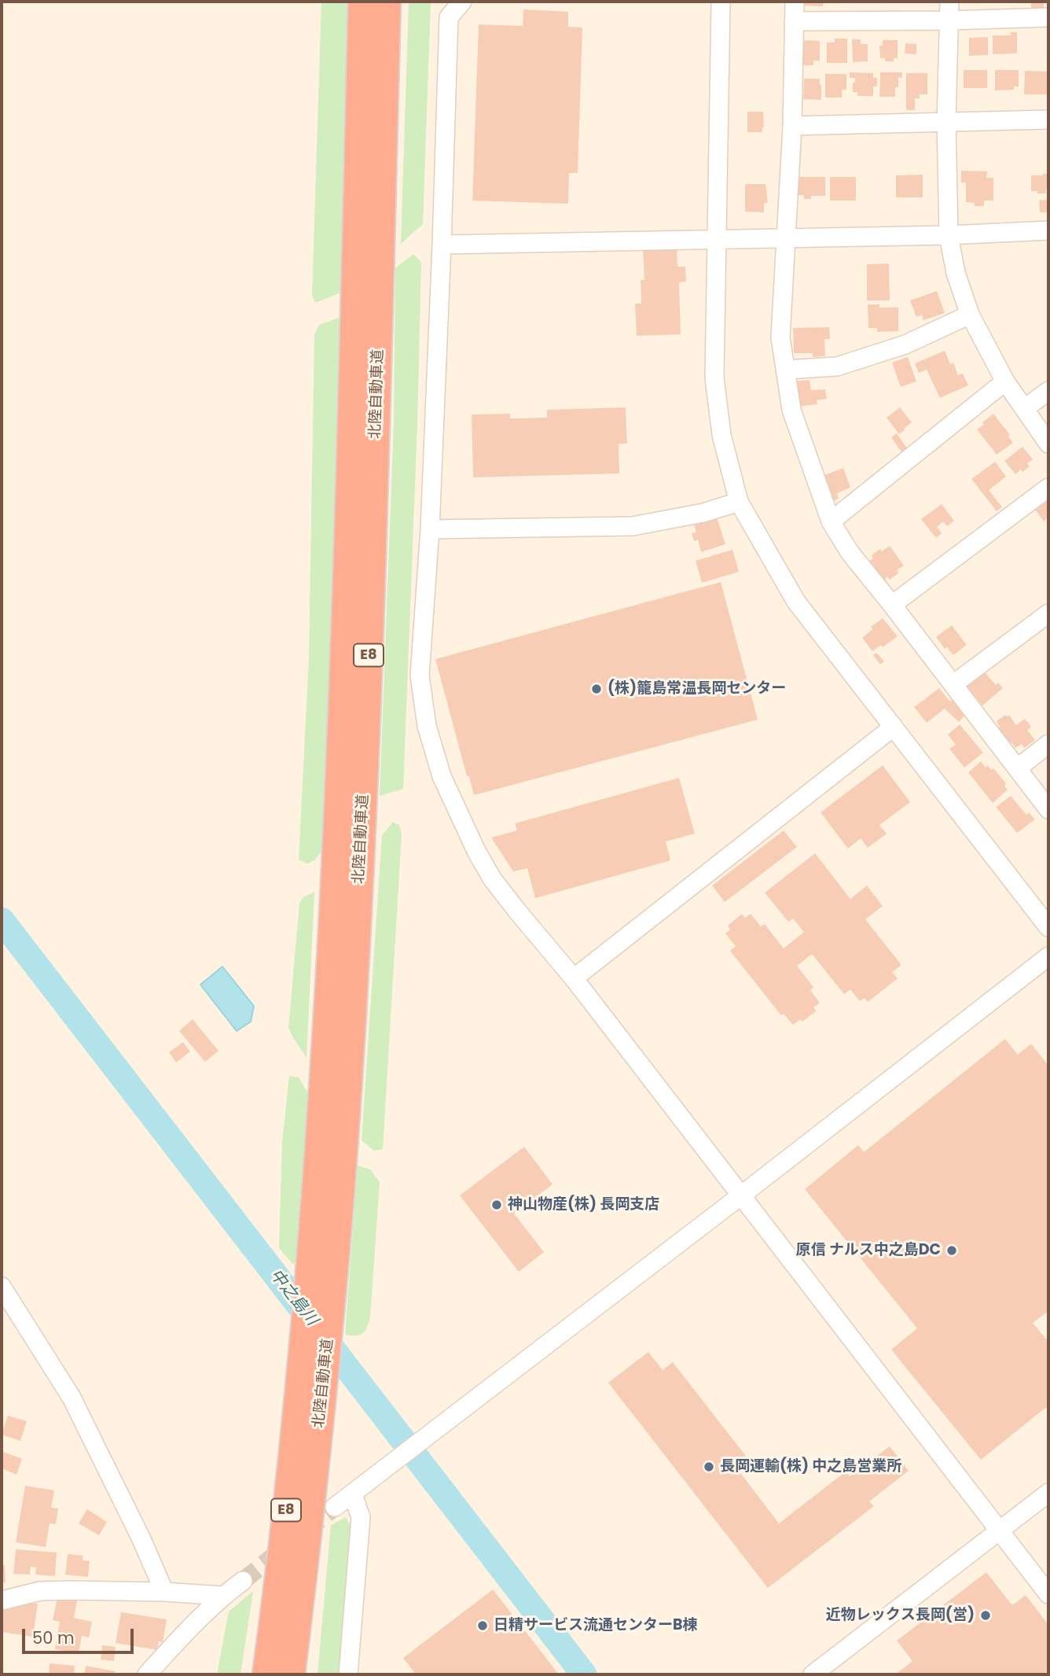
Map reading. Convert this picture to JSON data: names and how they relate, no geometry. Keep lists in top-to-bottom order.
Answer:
{
  "streets": {
    "highway": ["北陸自動車道", "E8"]
  },
  "water": ["中之島川"],
  "places": [
    "(株)籠島常温長岡センター",
    "神山物産(株) 長岡支店",
    "原信 ナルス中之島DC",
    "長岡運輸(株) 中之島営業所",
    "近物レックス長岡(営)",
    "日精サービス流通センターB棟"
  ],
  "scale_bar": "50 m"
}
